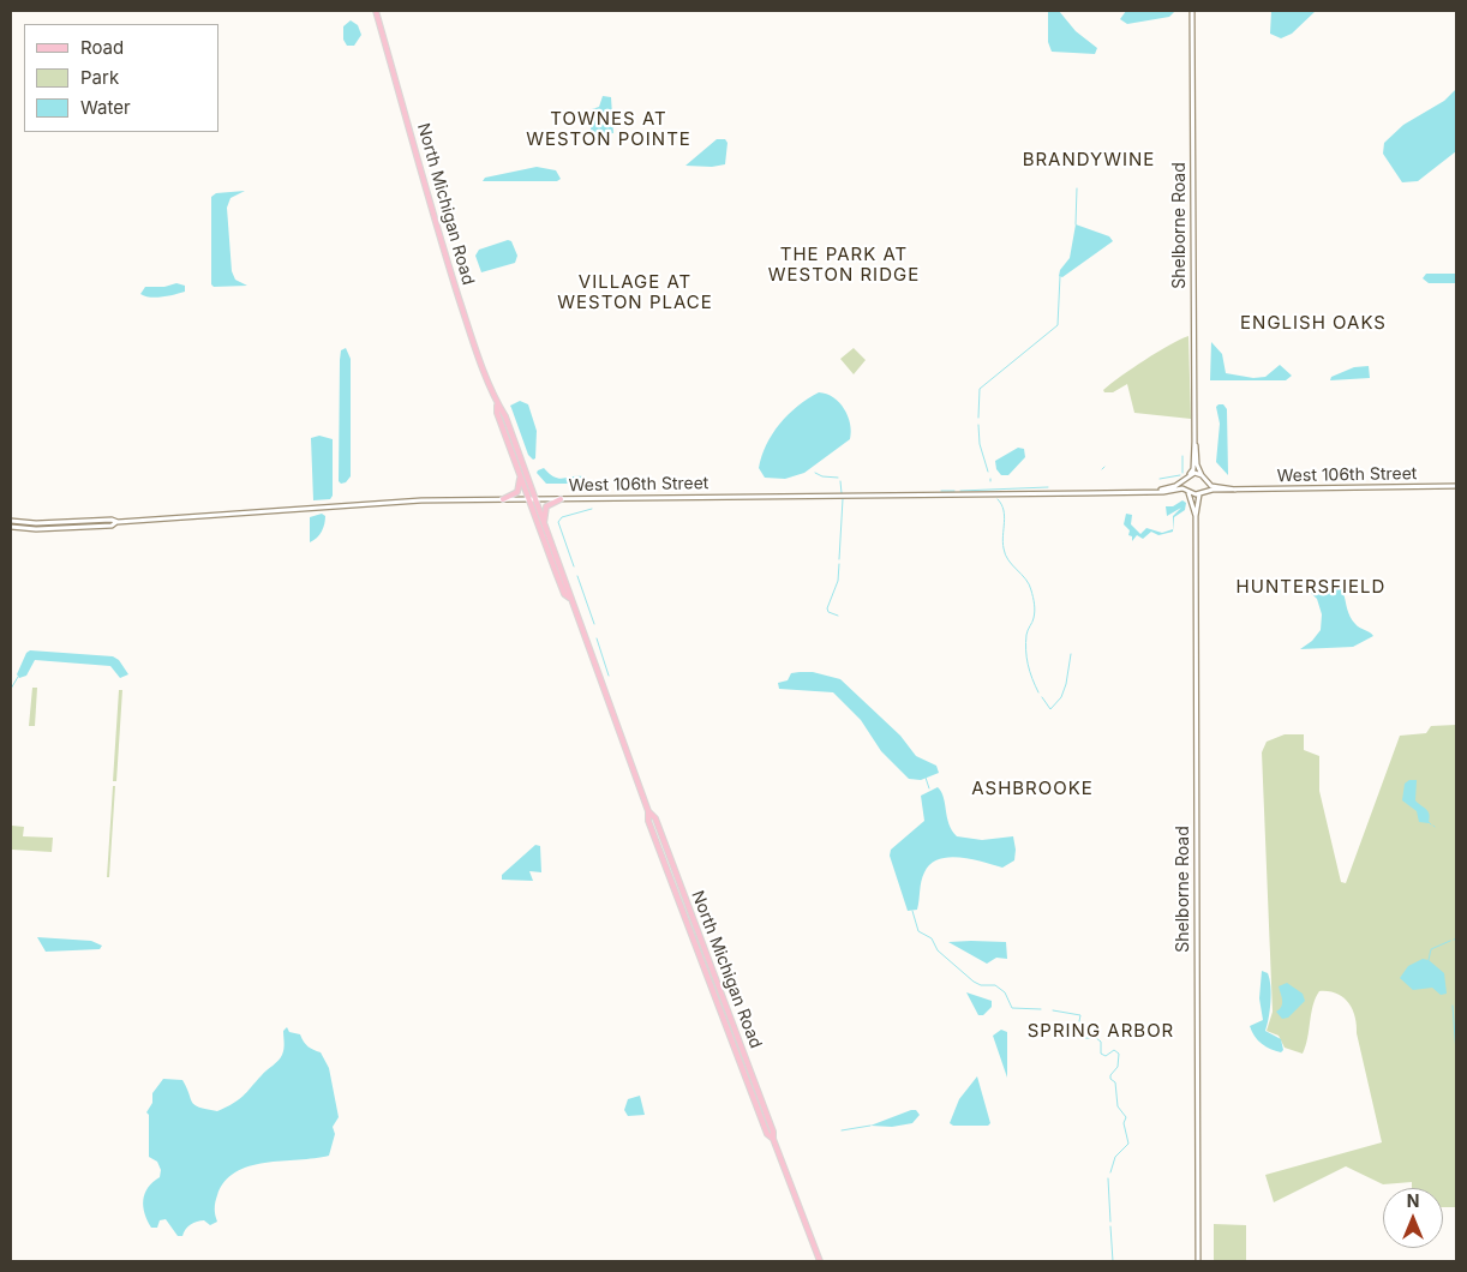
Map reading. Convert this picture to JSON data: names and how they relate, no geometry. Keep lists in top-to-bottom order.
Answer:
{
  "streets": {
    "main road": ["North Michigan Road"],
    "street": ["Shelborne Road", "West 106th Street"]
  },
  "crossings": [
    ["North Michigan Road", "West 106th Street"],
    ["Shelborne Road", "West 106th Street"]
  ],
  "districts": [
    "TOWNES AT WESTON POINTE",
    "BRANDYWINE",
    "THE PARK AT WESTON RIDGE",
    "VILLAGE AT WESTON PLACE",
    "ENGLISH OAKS",
    "HUNTERSFIELD",
    "ASHBROOKE",
    "SPRING ARBOR"
  ],
  "legend": ["Road", "Park", "Water"],
  "north": "top"
}
